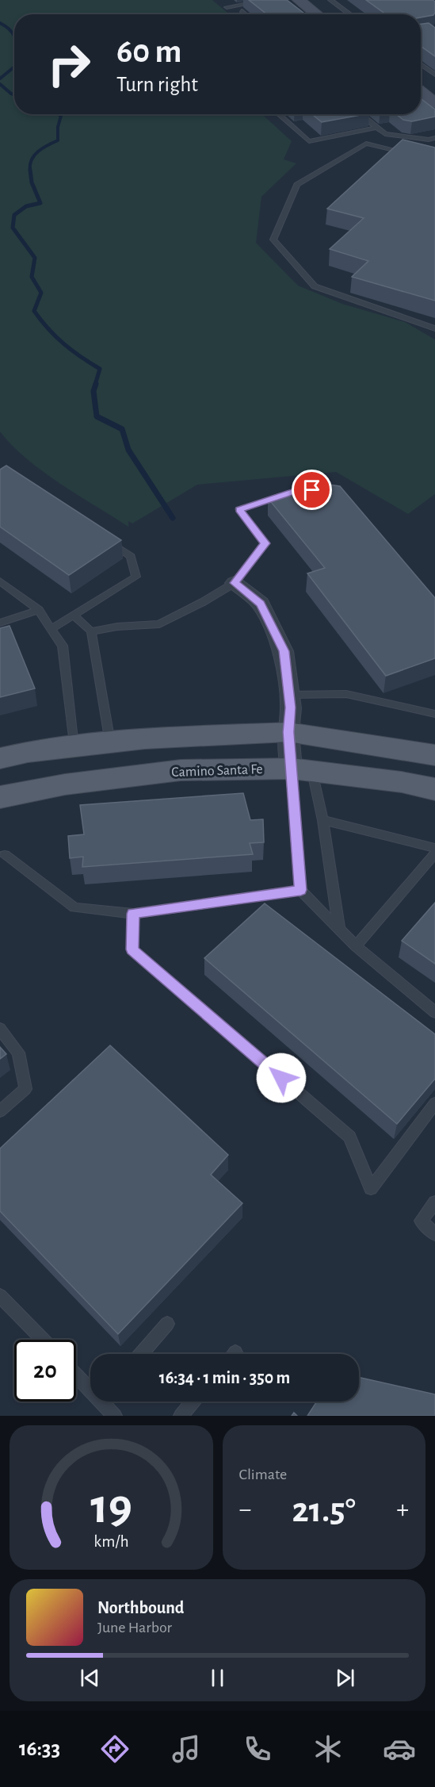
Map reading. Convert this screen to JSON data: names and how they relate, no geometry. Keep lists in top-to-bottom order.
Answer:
{
  "streets": {
    "main road": ["Camino Santa Fe"]
  },
  "page": {
    "turn": ["60 m", "Turn right"],
    "limit": "20",
    "trip": "16:34 · 1 min · 350 m",
    "tile": "Climate",
    "heat": ["−", "21.5°", "+"],
    "song": ["Northbound", "June Harbor"],
    "tabs": "16:33",
    "gauge": ["19", "km/h"]
  }
}
